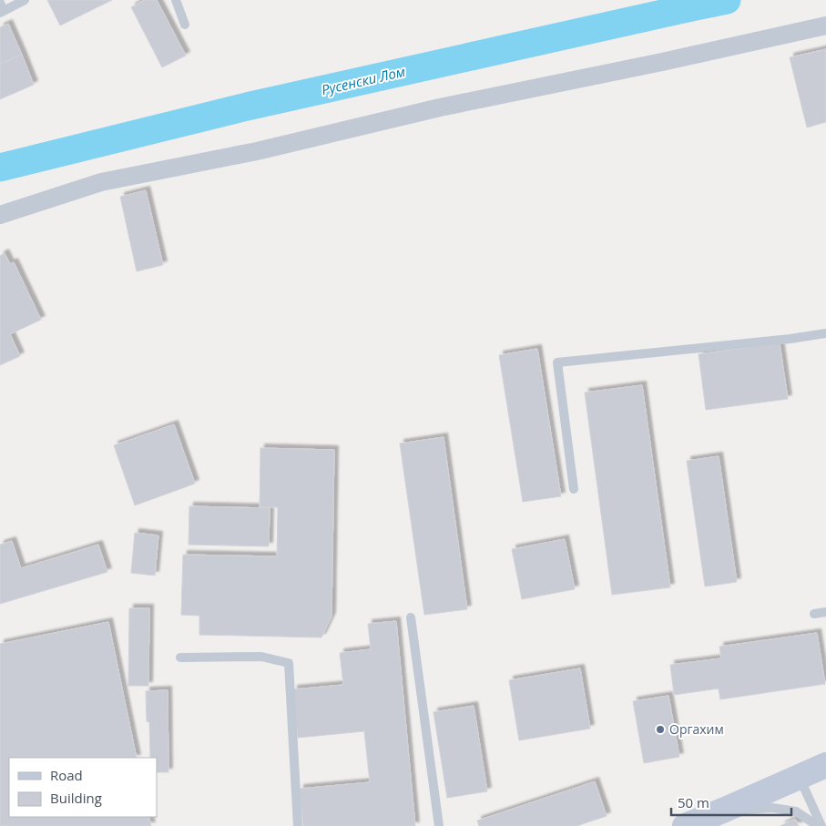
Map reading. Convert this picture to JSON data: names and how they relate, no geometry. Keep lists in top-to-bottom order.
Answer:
{
  "water": ["Русенски Лом"],
  "places": ["Оргахим"],
  "legend": ["Road", "Building"],
  "scale_bar": "50 m"
}
